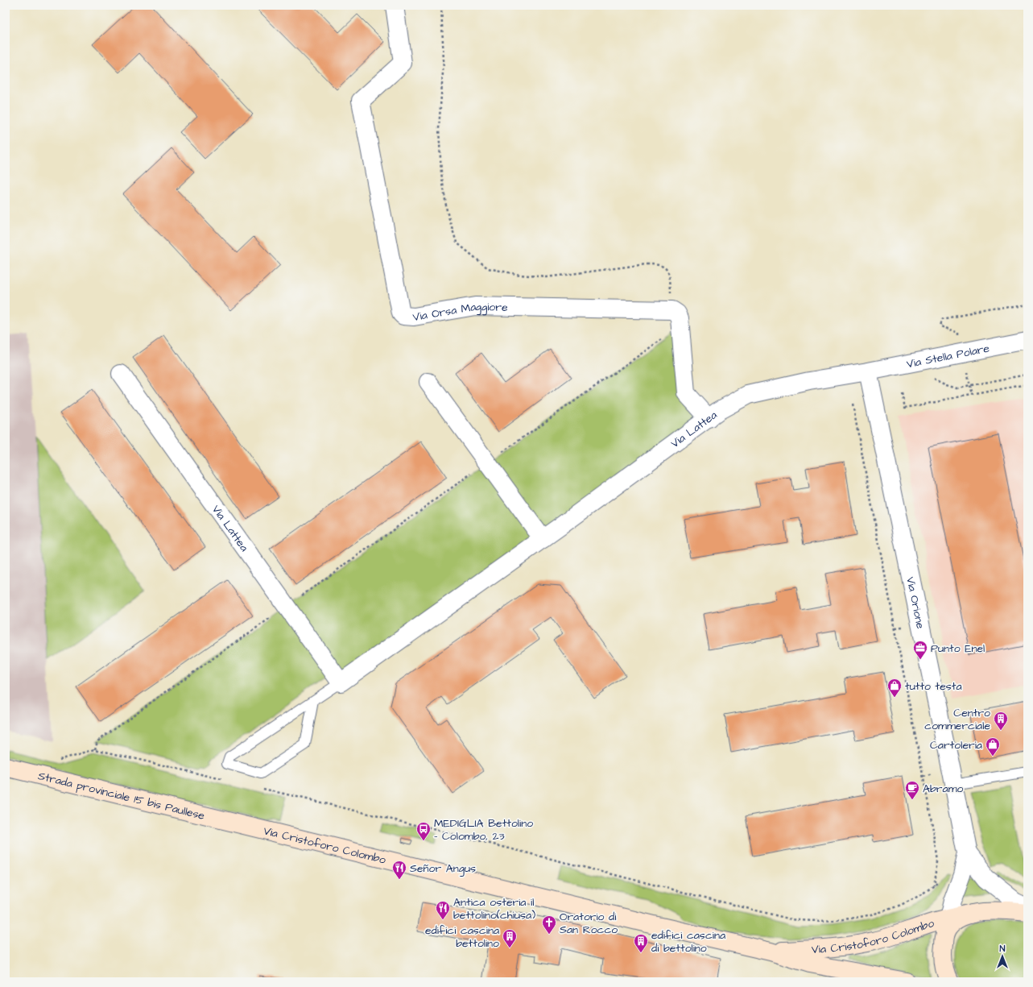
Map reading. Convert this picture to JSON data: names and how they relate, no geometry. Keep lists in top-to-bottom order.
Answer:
{
  "streets": {
    "main road": ["Strada provinciale 15 bis Paullese", "Via Cristoforo Colombo"],
    "street": [
      "Via Orsa Maggiore",
      "Via Stella Polare",
      "Via Lattea",
      "Via Orione"
    ]
  },
  "crossings": [
    ["Via Stella Polare", "Via Lattea"],
    ["Via Stella Polare", "Via Orione"],
    ["Via Lattea", "Via Orione"],
    ["Strada provinciale 15 bis Paullese", "Via Cristoforo Colombo"]
  ],
  "places": {
    "office": ["Punto Enel"],
    "shop": ["tutto testa", "Cartoleria"],
    "building": ["Centro commerciale", "edifici cascina bettolino", "edifici cascina di bettolino"],
    "cafe": ["Abramo"],
    "bus stop": ["MEDIGLIA Bettolino - Colombo, 23"],
    "restaurant": ["Señor Angus", "Antica osteria il bettolino(chiusa)"],
    "church": ["Oratorio di San Rocco"]
  },
  "north": "top"
}
